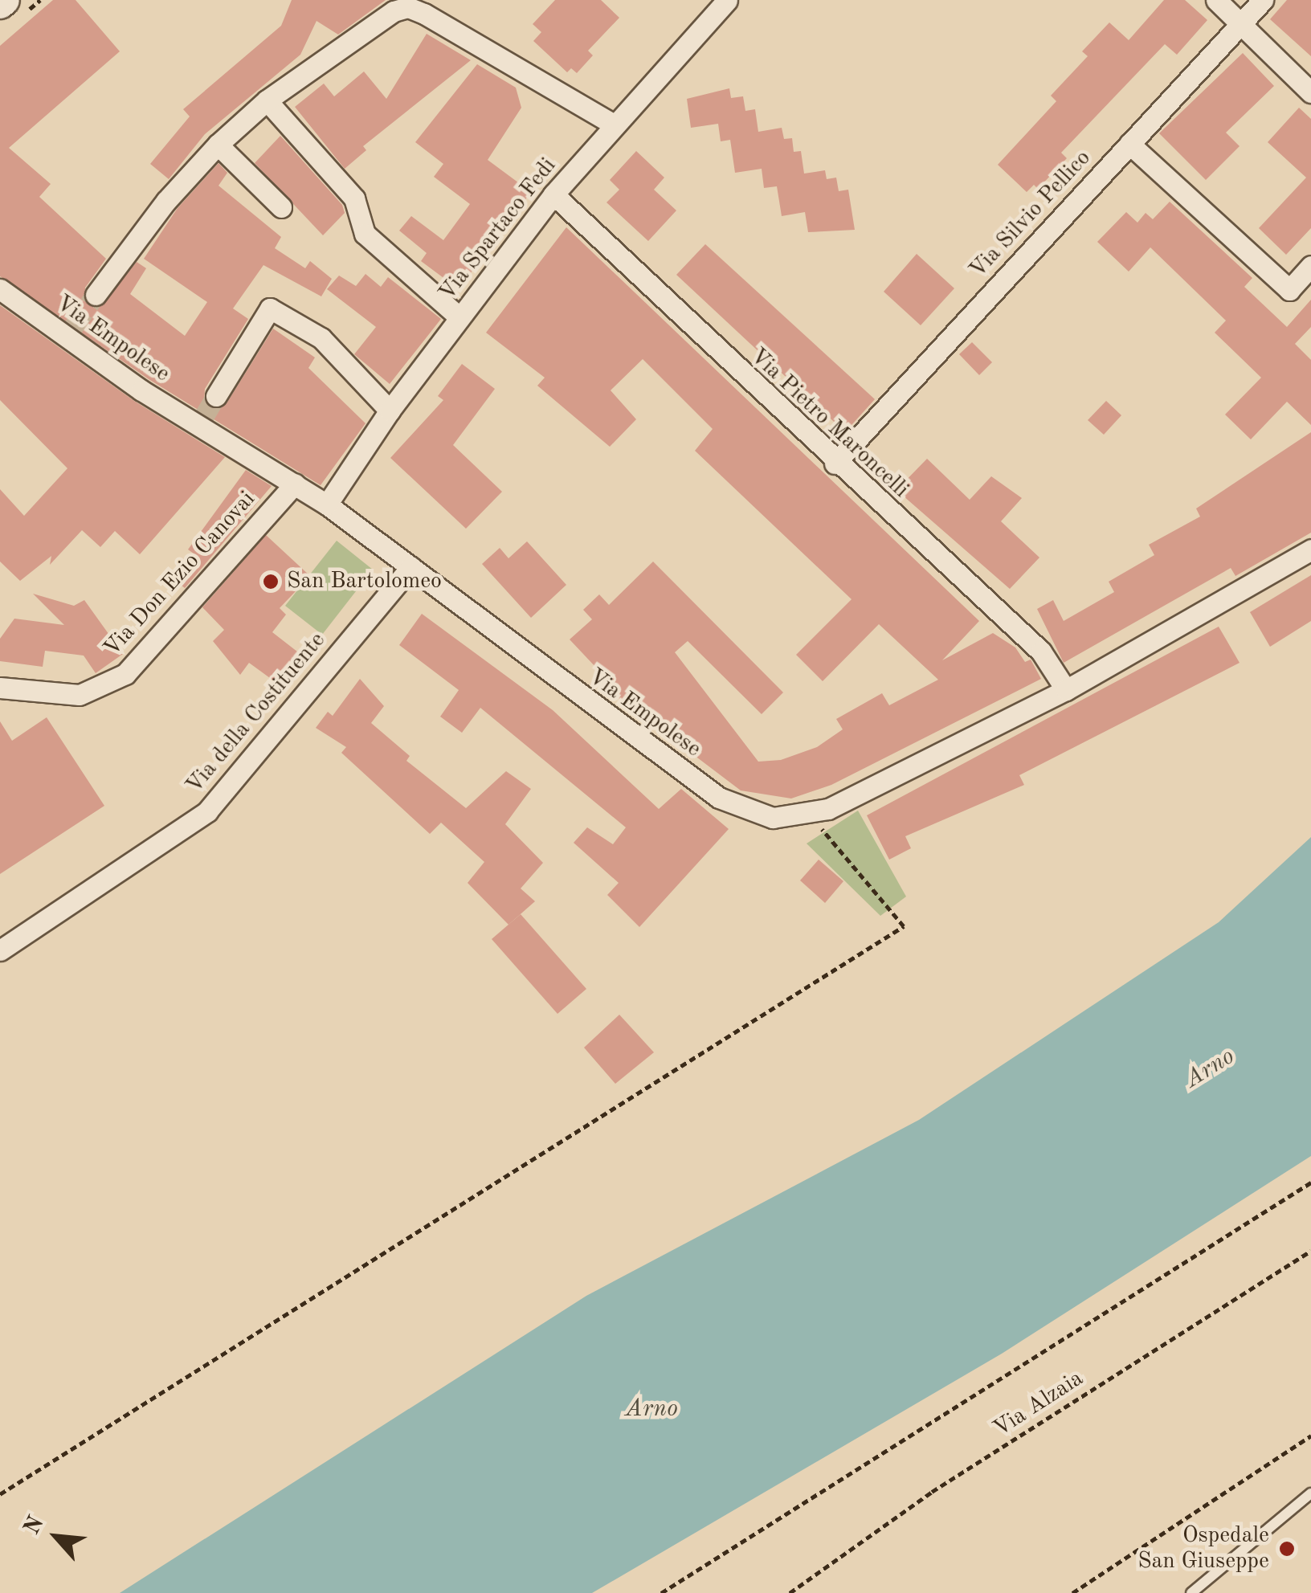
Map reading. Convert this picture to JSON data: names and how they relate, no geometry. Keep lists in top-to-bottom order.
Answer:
{
  "streets": {
    "street": [
      "Via Silvio Pellico",
      "Via Spartaco Fedi",
      "Via Empolese",
      "Via Pietro Maroncelli",
      "Via Don Ezio Canovai",
      "Via della Costituente"
    ],
    "path": ["Via Alzaia"]
  },
  "crossings": [
    ["Via Silvio Pellico", "Via Pietro Maroncelli"],
    ["Via Spartaco Fedi", "Via Empolese"],
    ["Via Spartaco Fedi", "Via Pietro Maroncelli"],
    ["Via Empolese", "Via Pietro Maroncelli"],
    ["Via Empolese", "Via Don Ezio Canovai"],
    ["Via Empolese", "Via della Costituente"]
  ],
  "water": ["Arno"],
  "places": ["San Bartolomeo", "Ospedale San Giuseppe"],
  "north": "top left"
}
